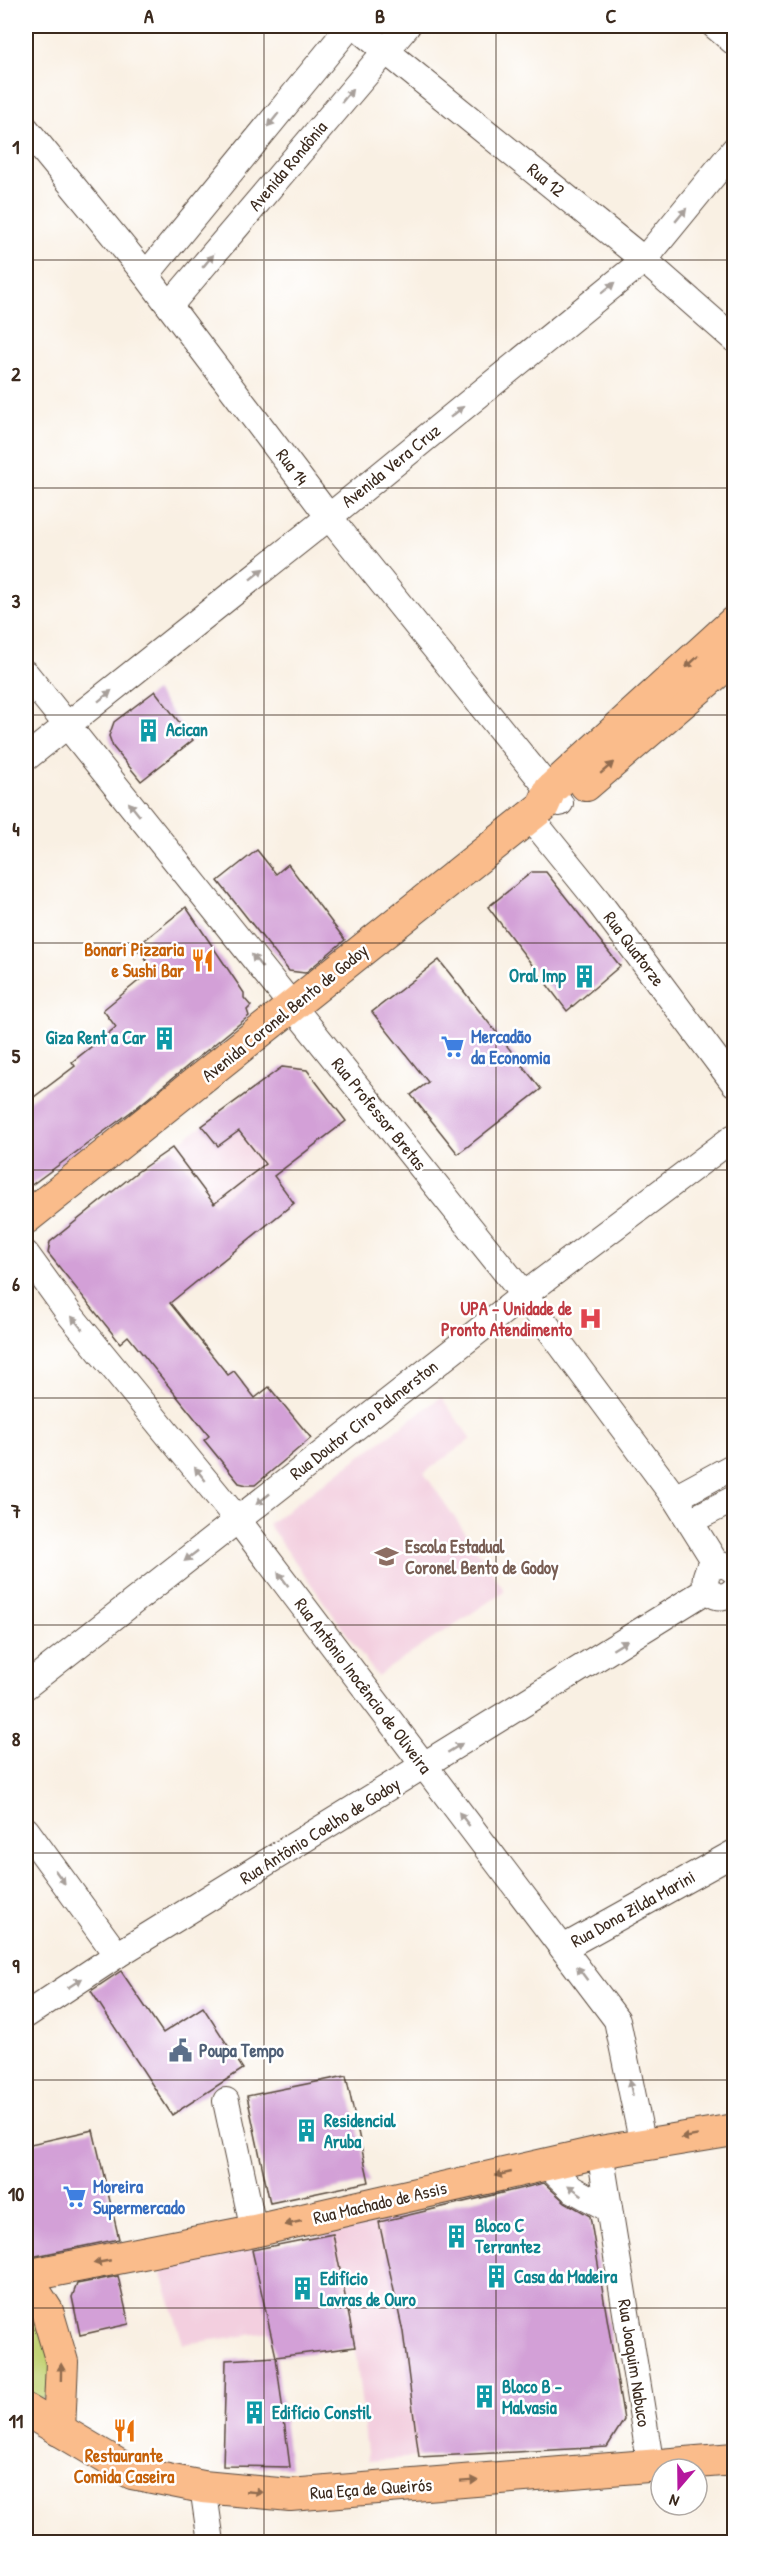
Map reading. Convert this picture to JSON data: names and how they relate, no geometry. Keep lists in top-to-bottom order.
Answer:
{
  "streets": {
    "main road": ["Avenida Coronel Bento de Godoy", "Rua Machado de Assis", "Rua Eça de Queirós"],
    "street": [
      "Avenida Rondônia",
      "Rua 12",
      "Avenida Vera Cruz",
      "Rua 14",
      "Rua Quatorze",
      "Rua Professor Bretas",
      "Rua Doutor Ciro Palmerston",
      "Rua Antônio Inocêncio de Oliveira",
      "Rua Antônio Coelho de Godoy",
      "Rua Dona Zilda Marini",
      "Rua Joaquim Nabuco"
    ]
  },
  "crossings": [
    ["Avenida Rondônia", "Rua 12"],
    ["Avenida Rondônia", "Rua 14"],
    ["Rua 12", "Avenida Vera Cruz"],
    ["Avenida Vera Cruz", "Rua 14"],
    ["Avenida Vera Cruz", "Rua Professor Bretas"],
    ["Rua 14", "Rua Quatorze"],
    ["Rua 14", "Avenida Coronel Bento de Godoy"],
    ["Rua Quatorze", "Avenida Coronel Bento de Godoy"],
    ["Avenida Coronel Bento de Godoy", "Rua Professor Bretas"],
    ["Rua Professor Bretas", "Rua Doutor Ciro Palmerston"],
    ["Rua Doutor Ciro Palmerston", "Rua Antônio Inocêncio de Oliveira"],
    ["Rua Antônio Inocêncio de Oliveira", "Rua Antônio Coelho de Godoy"],
    ["Rua Antônio Inocêncio de Oliveira", "Rua Dona Zilda Marini"],
    ["Rua Antônio Inocêncio de Oliveira", "Rua Machado de Assis"],
    ["Rua Machado de Assis", "Rua Joaquim Nabuco"]
  ],
  "one_way": [
    "Avenida Vera Cruz",
    "Rua Doutor Ciro Palmerston",
    "Rua Antônio Inocêncio de Oliveira",
    "Rua Antônio Coelho de Godoy",
    "Rua Machado de Assis",
    "Rua Eça de Queirós"
  ],
  "places": {
    "building": [
      "Acican",
      "Oral Imp",
      "Giza Rent a Car",
      "Residencial Aruba",
      "Bloco C Terrantez",
      "Casa da Madeira",
      "Edifício Lavras de Ouro",
      "Bloco B - Malvasia",
      "Edifício Constil"
    ],
    "restaurant": ["Bonari Pizzaria e Sushi Bar", "Restaurante Comida Caseira"],
    "supermarket": ["Mercadão da Economia", "Moreira Supermercado"],
    "hospital": ["UPA - Unidade de Pronto Atendimento"],
    "school or university": ["Escola Estadual Coronel Bento de Godoy"],
    "public building": ["Poupa Tempo"]
  },
  "north": "bottom",
  "grid": {
    "columns": ["A", "B", "C"],
    "rows": [
      "1",
      "2",
      "3",
      "4",
      "5",
      "6",
      "7",
      "8",
      "9",
      "10",
      "11"
    ]
  }
}
